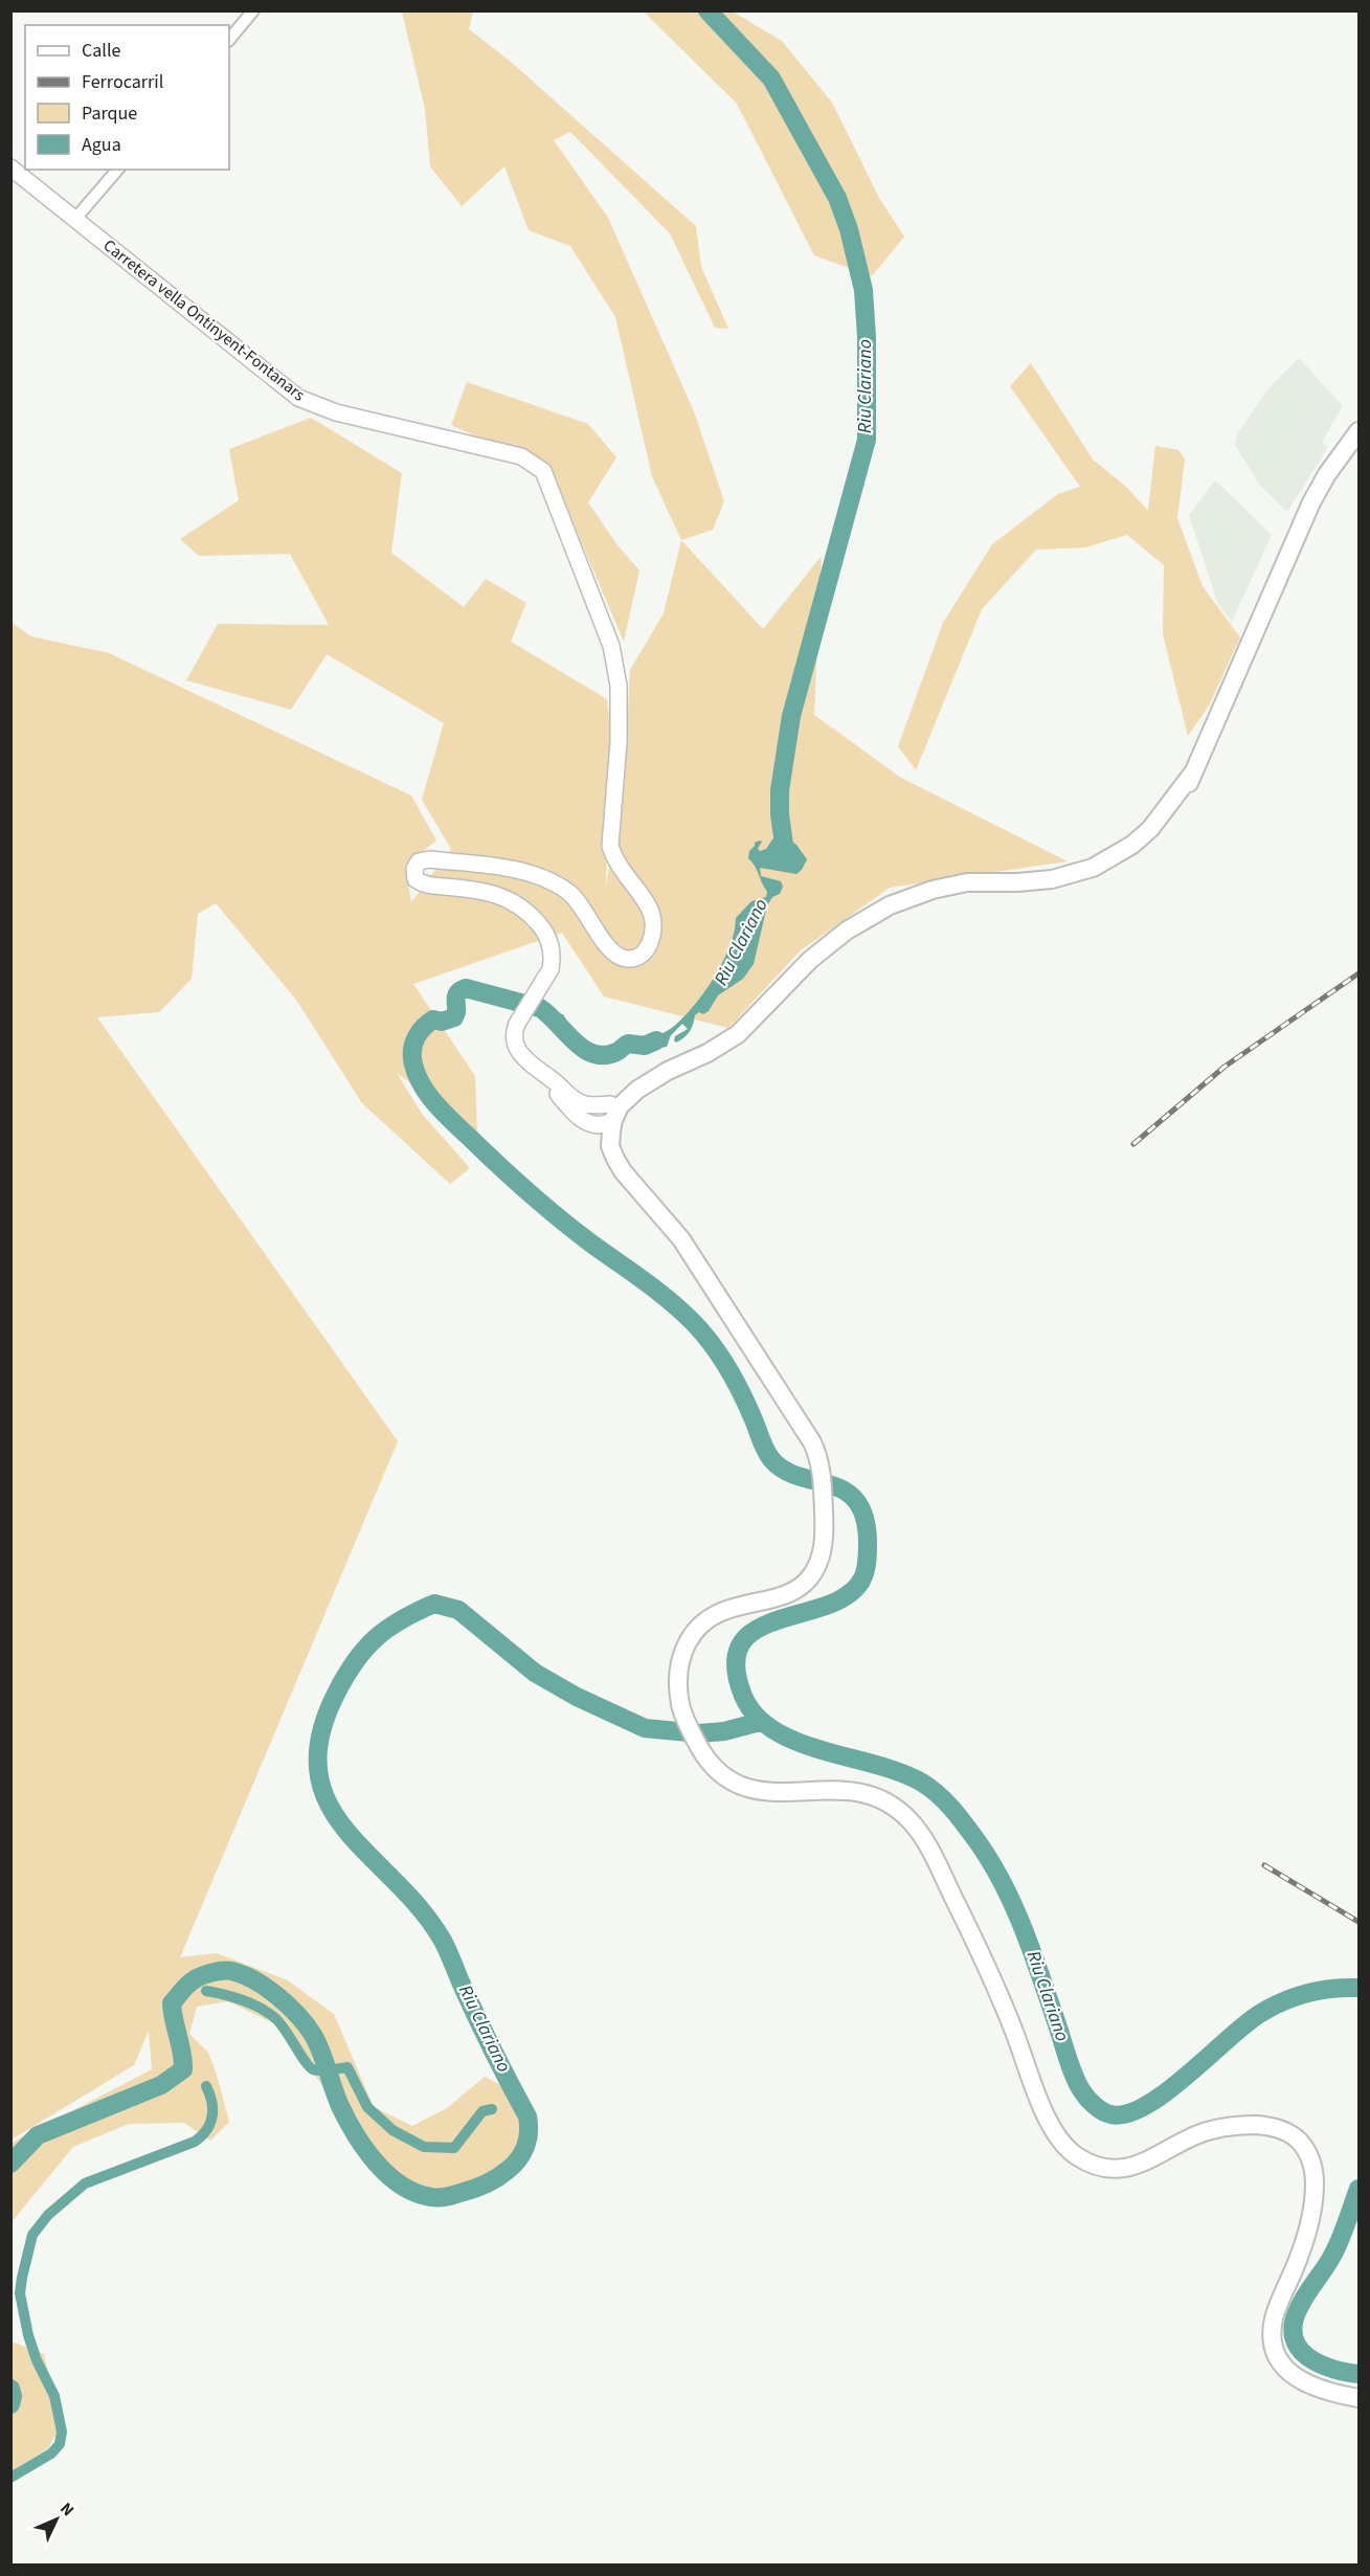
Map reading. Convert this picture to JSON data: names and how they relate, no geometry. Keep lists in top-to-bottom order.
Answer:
{
  "streets": {
    "street": ["Carretera vella Ontinyent-Fontanars"]
  },
  "water": ["Riu Clariano"],
  "legend": [
    "Calle",
    "Ferrocarril",
    "Parque",
    "Agua"
  ],
  "north": "top right"
}
